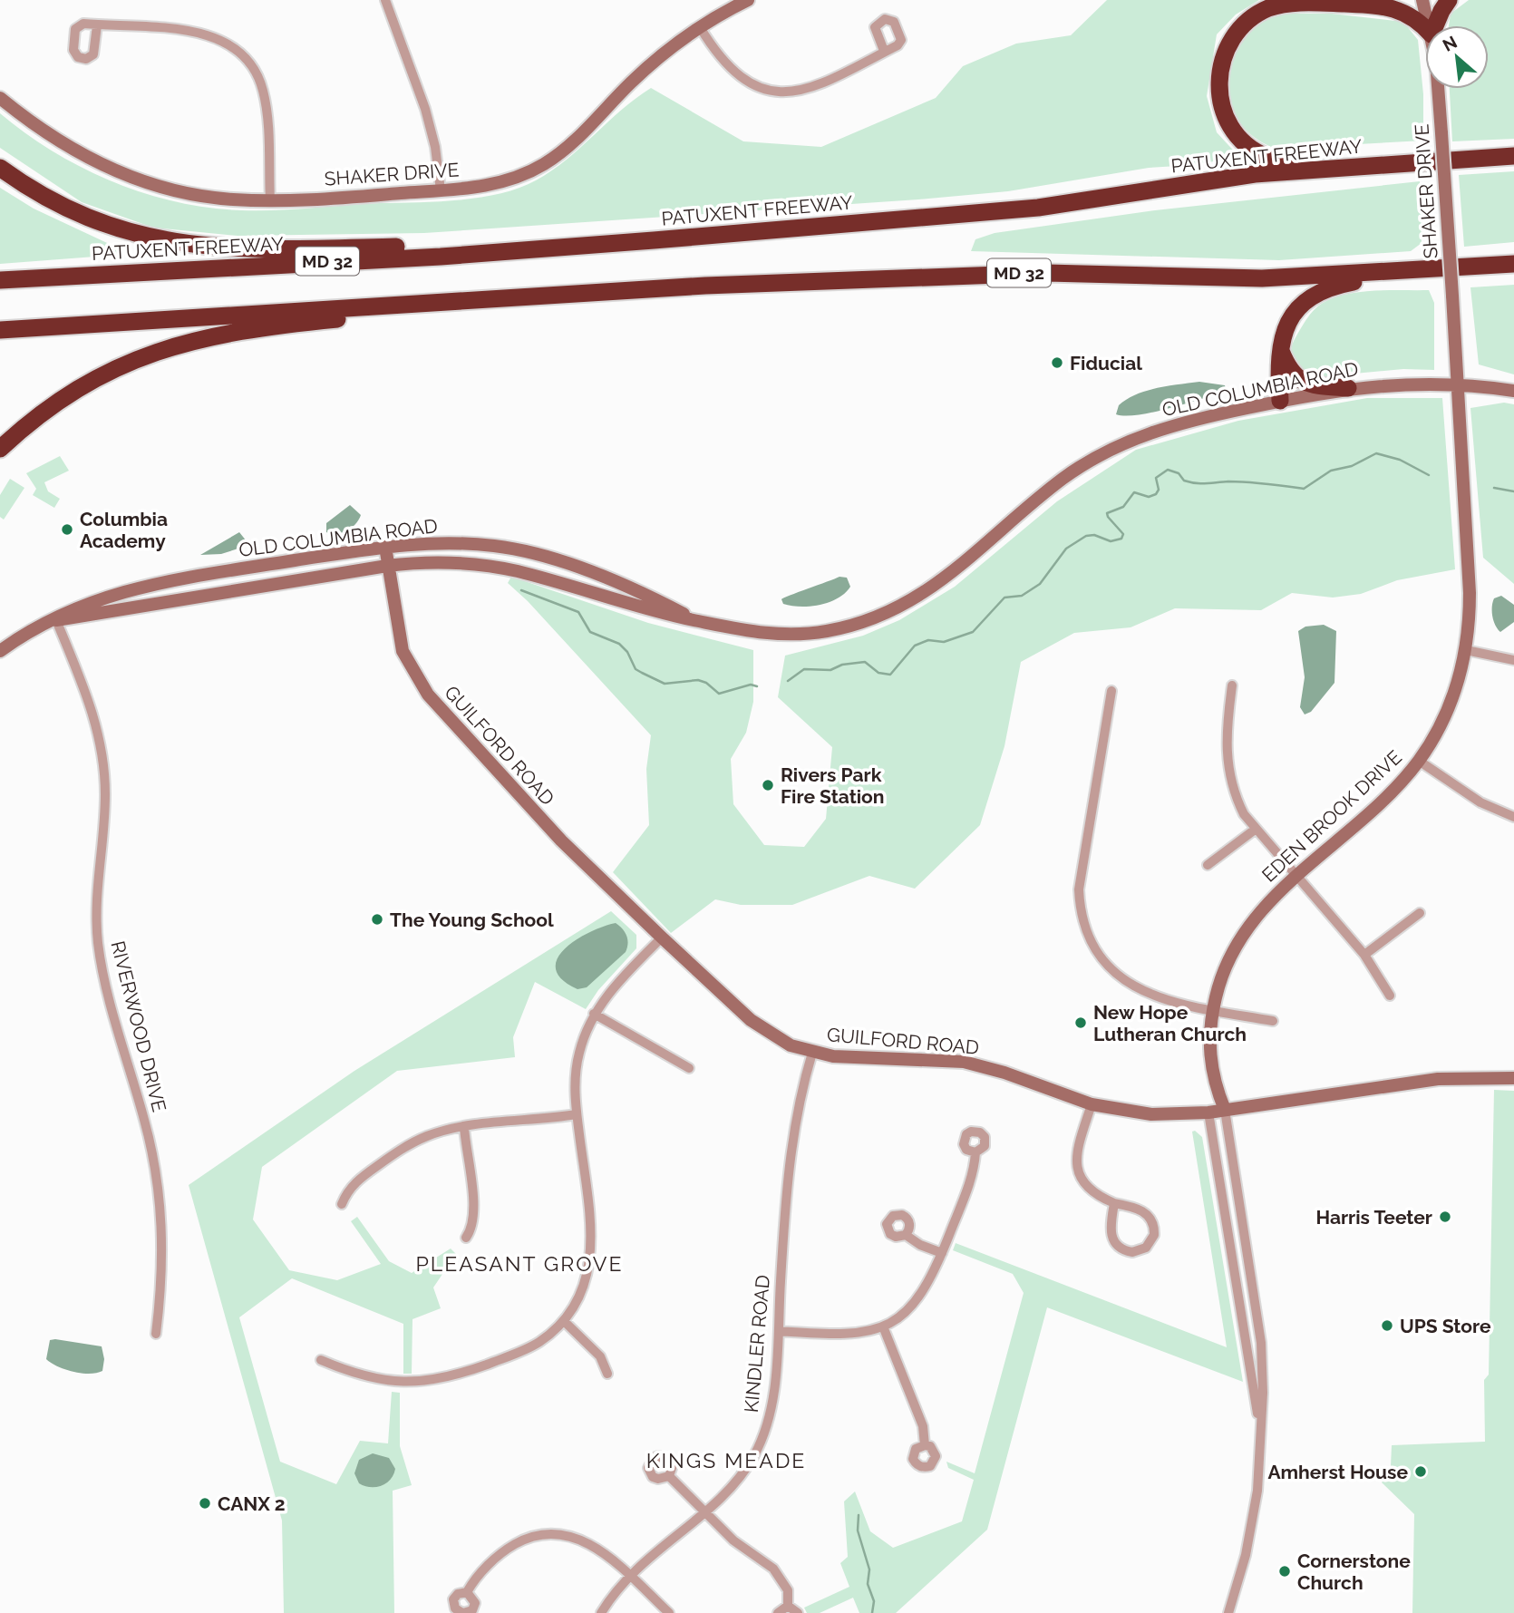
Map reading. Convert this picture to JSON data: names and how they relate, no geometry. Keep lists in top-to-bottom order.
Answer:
{
  "streets": {
    "highway": ["PATUXENT FREEWAY", "MD 32"],
    "street": [
      "SHAKER DRIVE",
      "OLD COLUMBIA ROAD",
      "GUILFORD ROAD",
      "EDEN BROOK DRIVE",
      "RIVERWOOD DRIVE",
      "KINDLER ROAD"
    ]
  },
  "crossings": [
    ["SHAKER DRIVE", "OLD COLUMBIA ROAD"],
    ["SHAKER DRIVE", "EDEN BROOK DRIVE"],
    ["OLD COLUMBIA ROAD", "GUILFORD ROAD"],
    ["OLD COLUMBIA ROAD", "EDEN BROOK DRIVE"],
    ["OLD COLUMBIA ROAD", "RIVERWOOD DRIVE"],
    ["GUILFORD ROAD", "EDEN BROOK DRIVE"],
    ["GUILFORD ROAD", "KINDLER ROAD"]
  ],
  "districts": ["PLEASANT GROVE", "KINGS MEADE"],
  "places": [
    "Fiducial",
    "Columbia Academy",
    "Rivers Park Fire Station",
    "The Young School",
    "New Hope Lutheran Church",
    "Harris Teeter",
    "UPS Store",
    "Amherst House",
    "CANX 2",
    "Cornerstone Church"
  ],
  "north": "top left"
}
